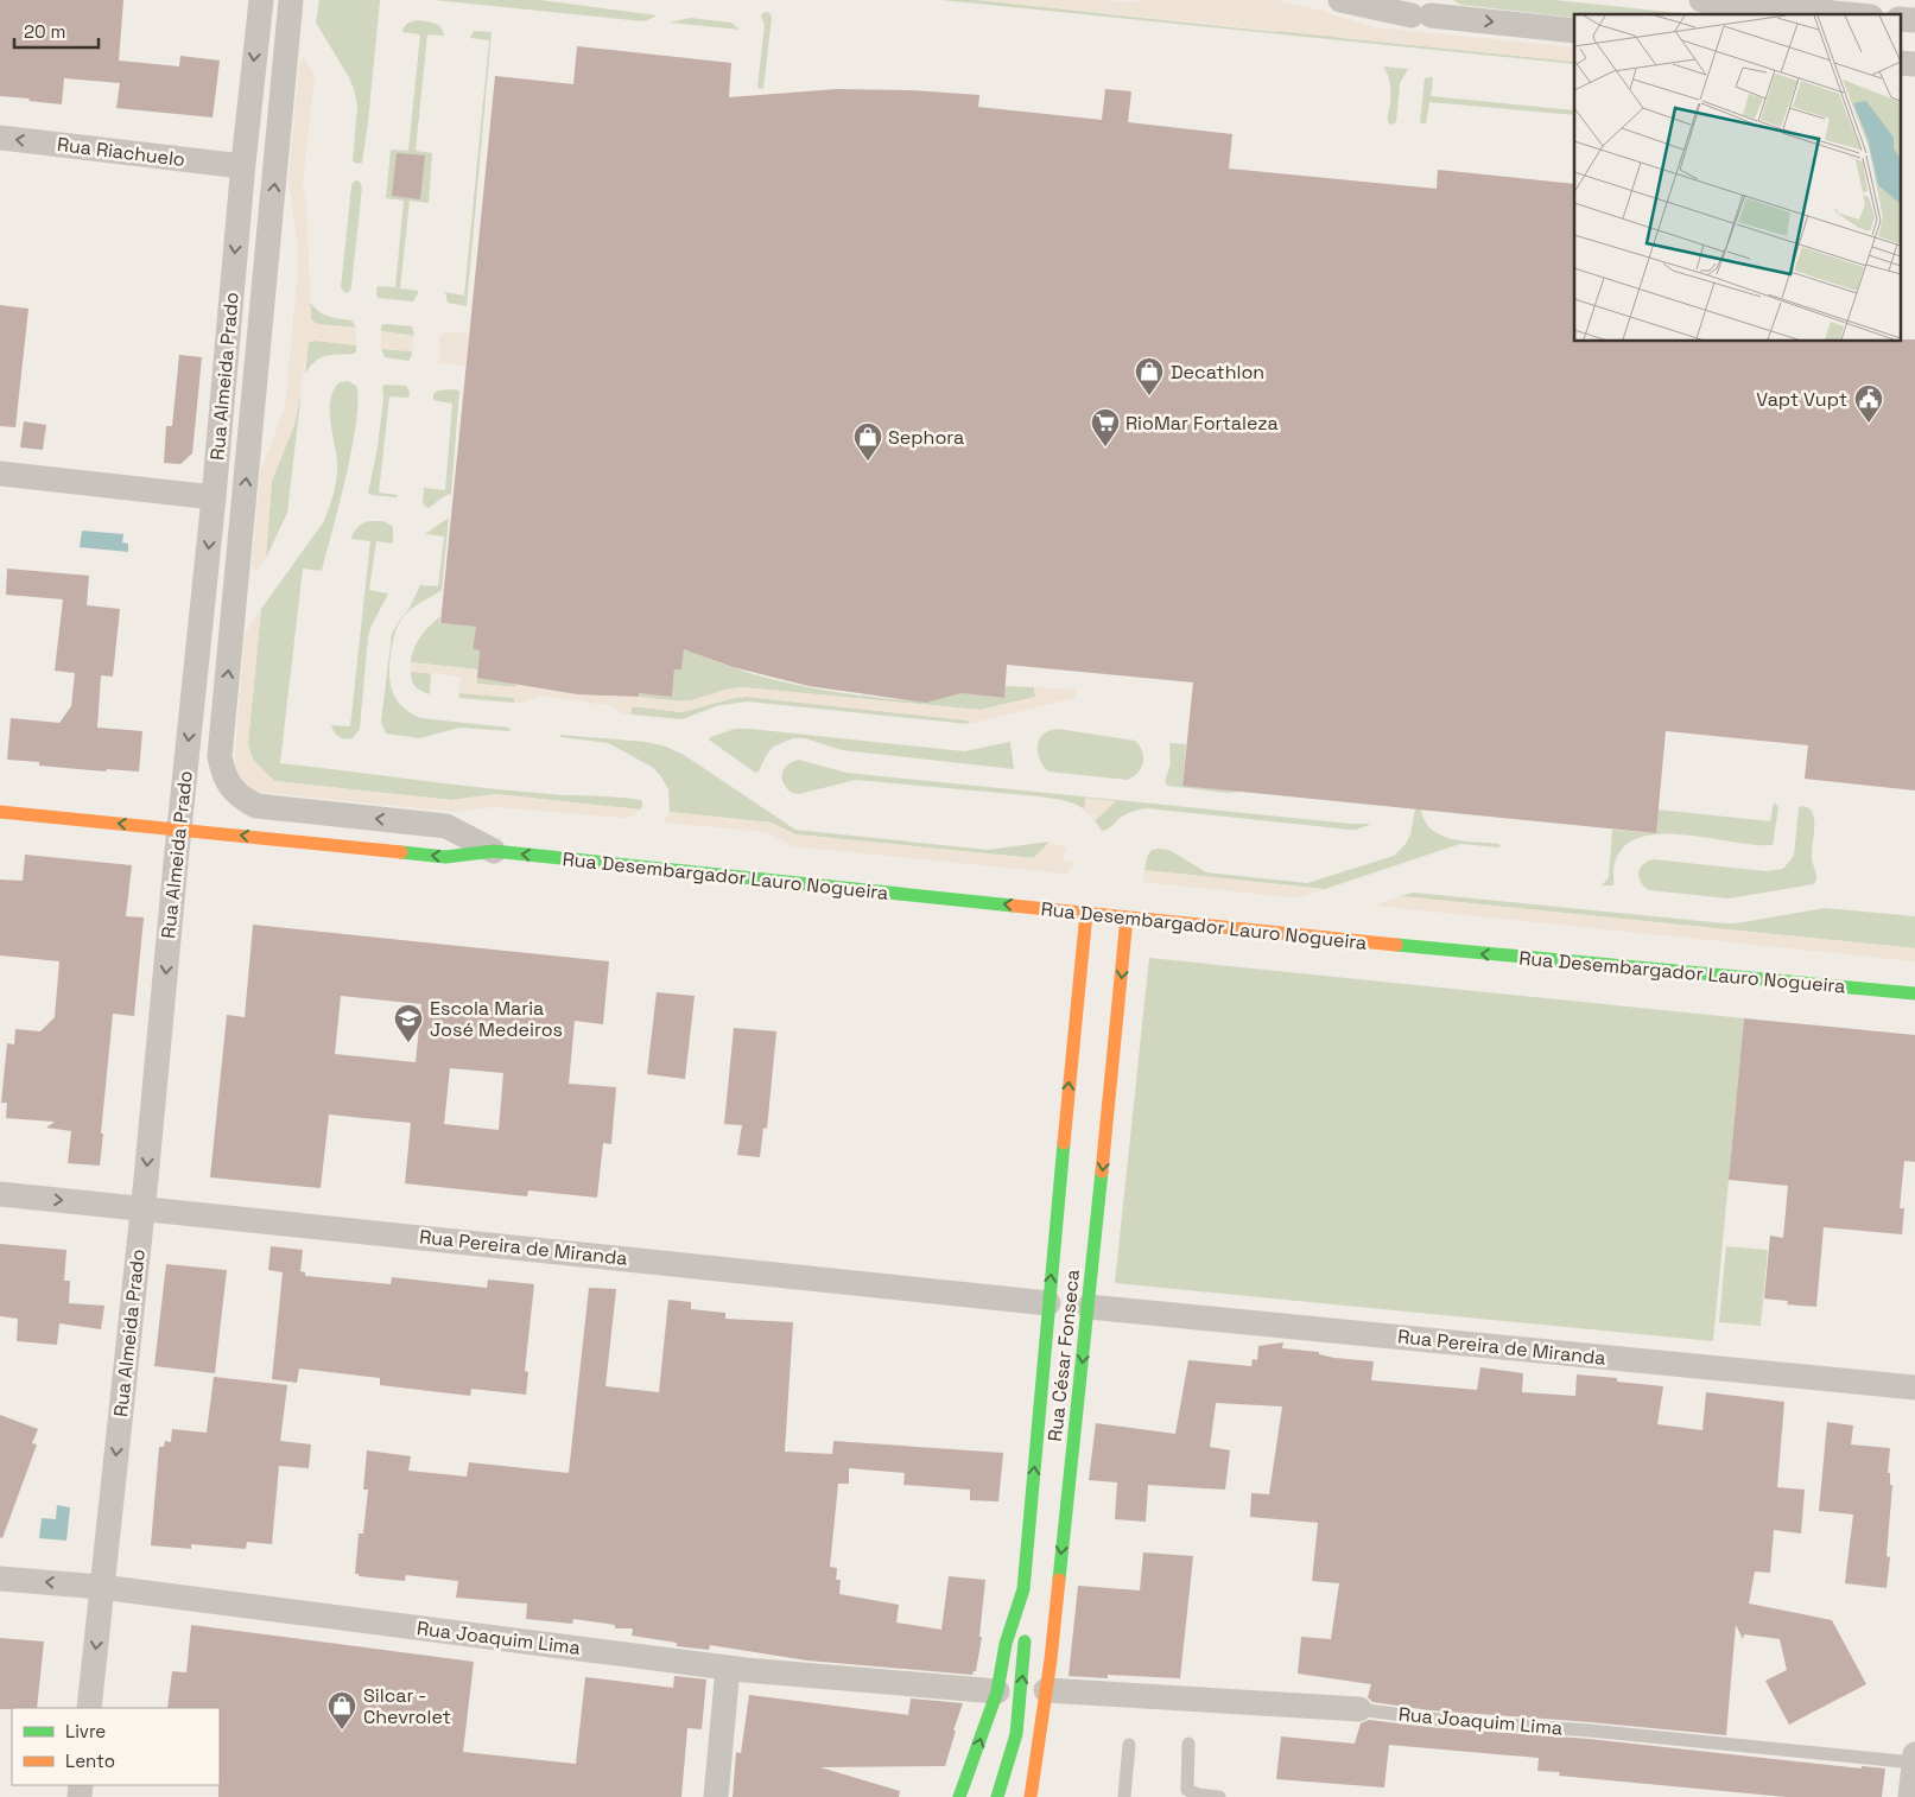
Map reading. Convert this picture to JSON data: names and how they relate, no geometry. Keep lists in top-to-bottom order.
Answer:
{
  "streets": {
    "street": [
      "Rua Riachuelo",
      "Rua Almeida Prado",
      "Rua Desembargador Lauro Nogueira",
      "Rua Pereira de Miranda",
      "Rua César Fonseca",
      "Rua Joaquim Lima"
    ]
  },
  "crossings": [
    ["Rua Riachuelo", "Rua Almeida Prado"],
    ["Rua Almeida Prado", "Rua Desembargador Lauro Nogueira"],
    ["Rua Almeida Prado", "Rua Pereira de Miranda"],
    ["Rua Almeida Prado", "Rua Joaquim Lima"],
    ["Rua Desembargador Lauro Nogueira", "Rua César Fonseca"],
    ["Rua Pereira de Miranda", "Rua César Fonseca"],
    ["Rua César Fonseca", "Rua Joaquim Lima"]
  ],
  "one_way": ["Rua Riachuelo", "Rua Desembargador Lauro Nogueira"],
  "places": {
    "shop": ["Decathlon", "Sephora", "Silcar - Chevrolet"],
    "public building": ["Vapt Vupt"],
    "supermarket": ["RioMar Fortaleza"],
    "school or university": ["Escola Maria José Medeiros"]
  },
  "legend": ["Livre", "Lento"],
  "scale_bar": "20 m"
}
